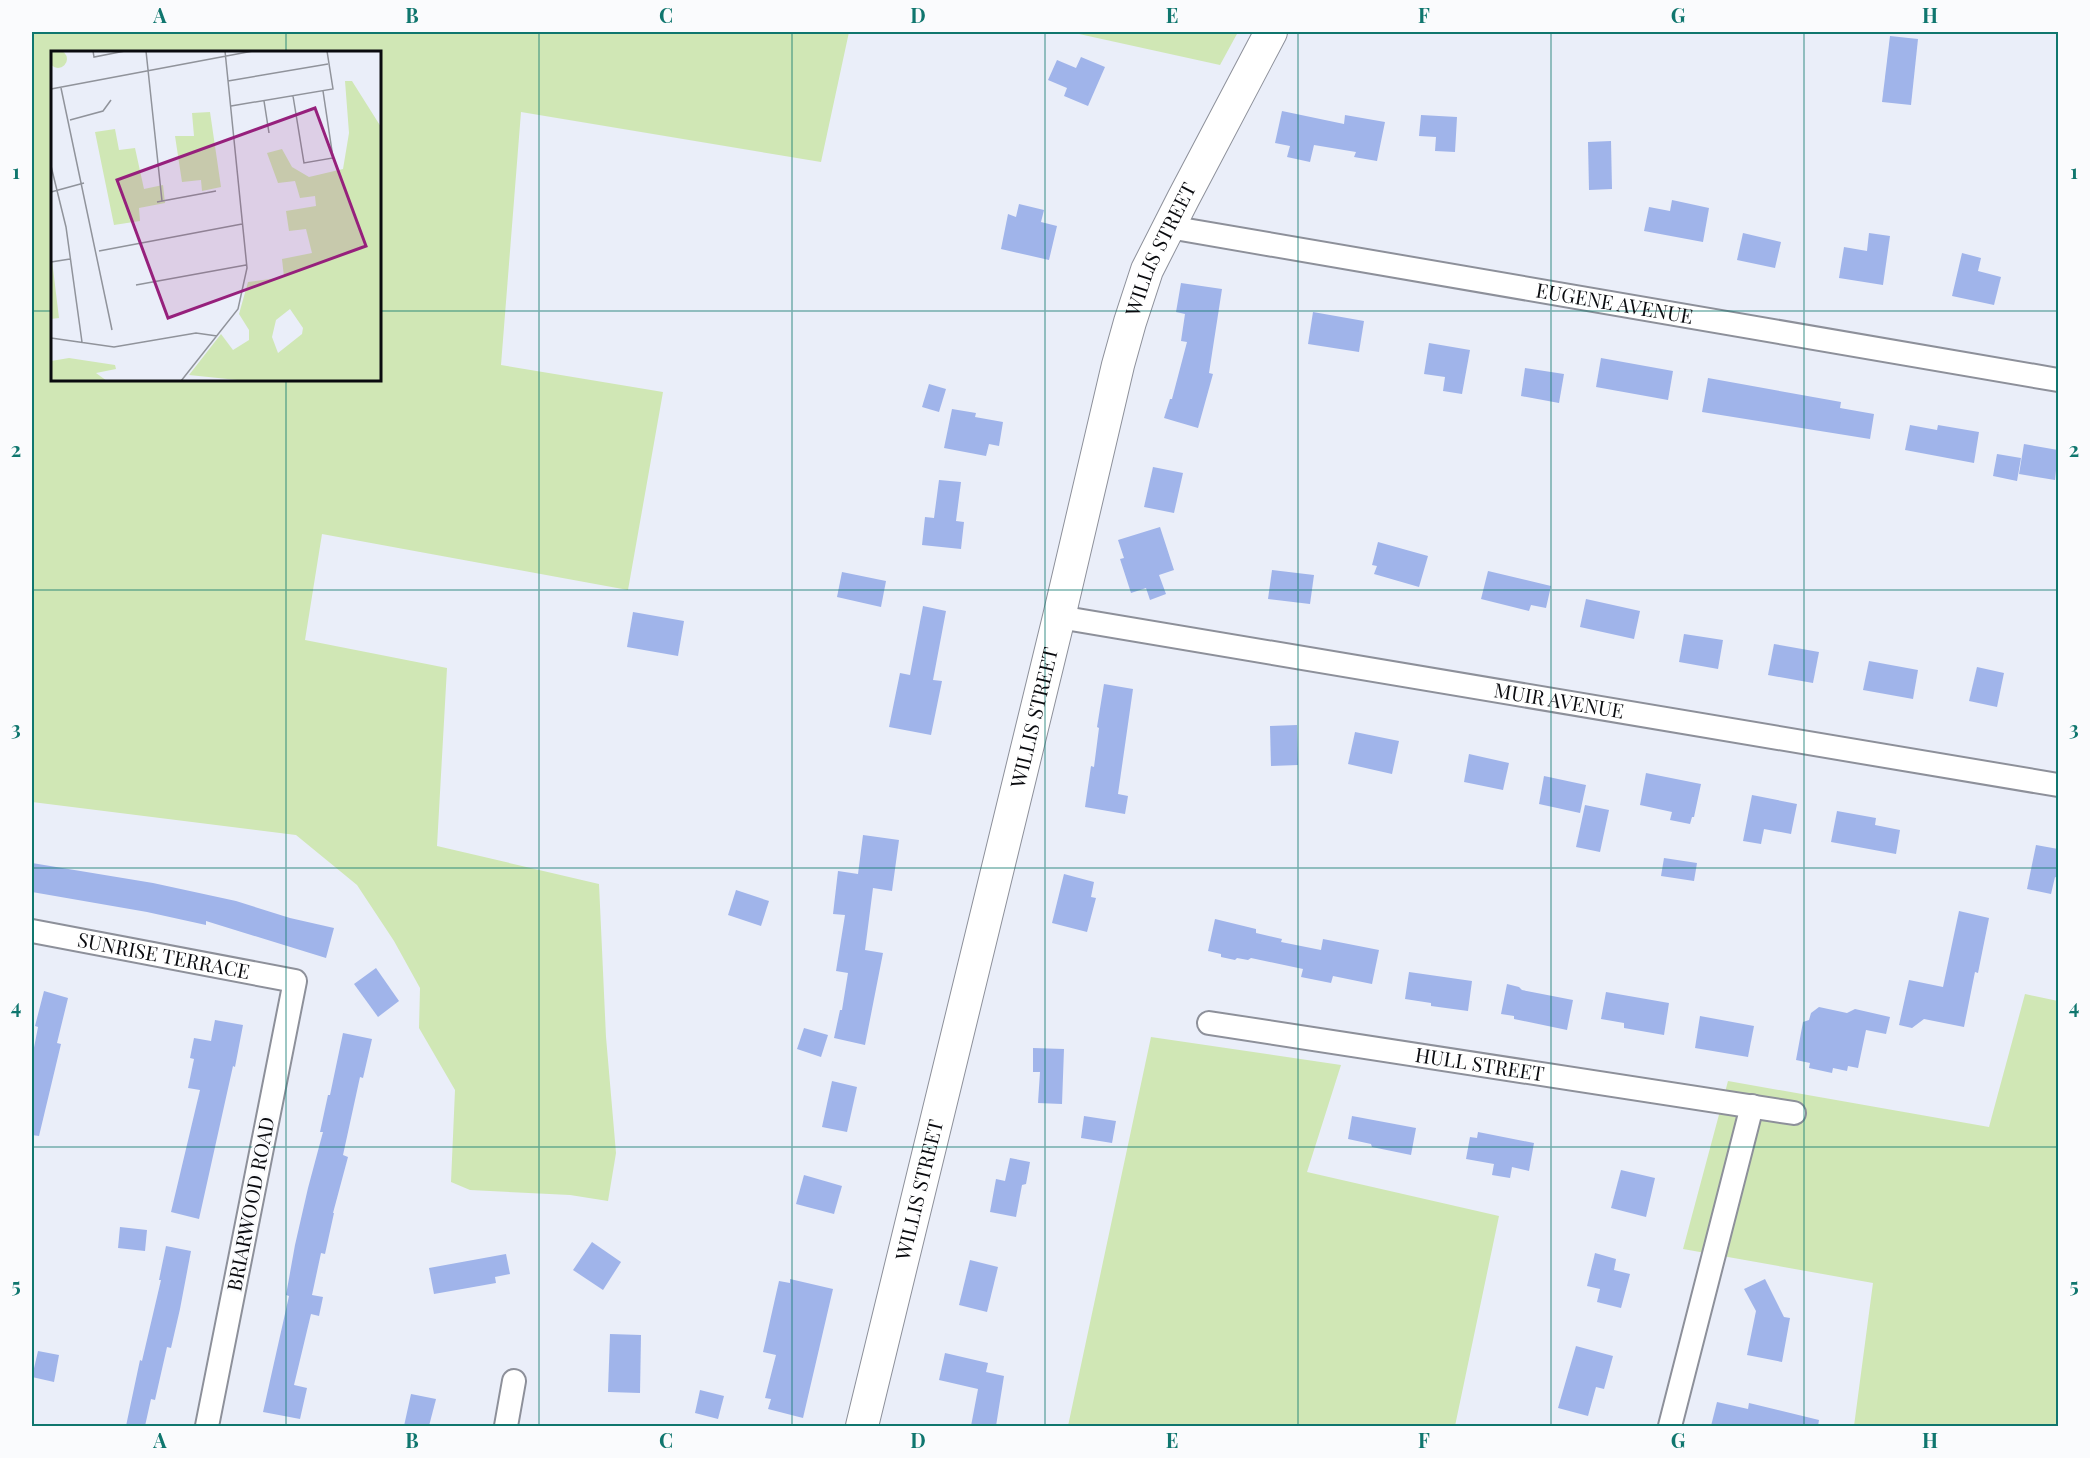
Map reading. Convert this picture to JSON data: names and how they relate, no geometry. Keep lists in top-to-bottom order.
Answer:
{
  "streets": {
    "main road": ["WILLIS STREET"],
    "street": [
      "EUGENE AVENUE",
      "MUIR AVENUE",
      "SUNRISE TERRACE",
      "HULL STREET",
      "BRIARWOOD ROAD"
    ]
  },
  "crossings": [
    ["WILLIS STREET", "EUGENE AVENUE"],
    ["WILLIS STREET", "MUIR AVENUE"],
    ["SUNRISE TERRACE", "BRIARWOOD ROAD"]
  ],
  "grid": {
    "columns": [
      "A",
      "B",
      "C",
      "D",
      "E",
      "F",
      "G",
      "H"
    ],
    "rows": [
      "1",
      "2",
      "3",
      "4",
      "5"
    ]
  }
}
